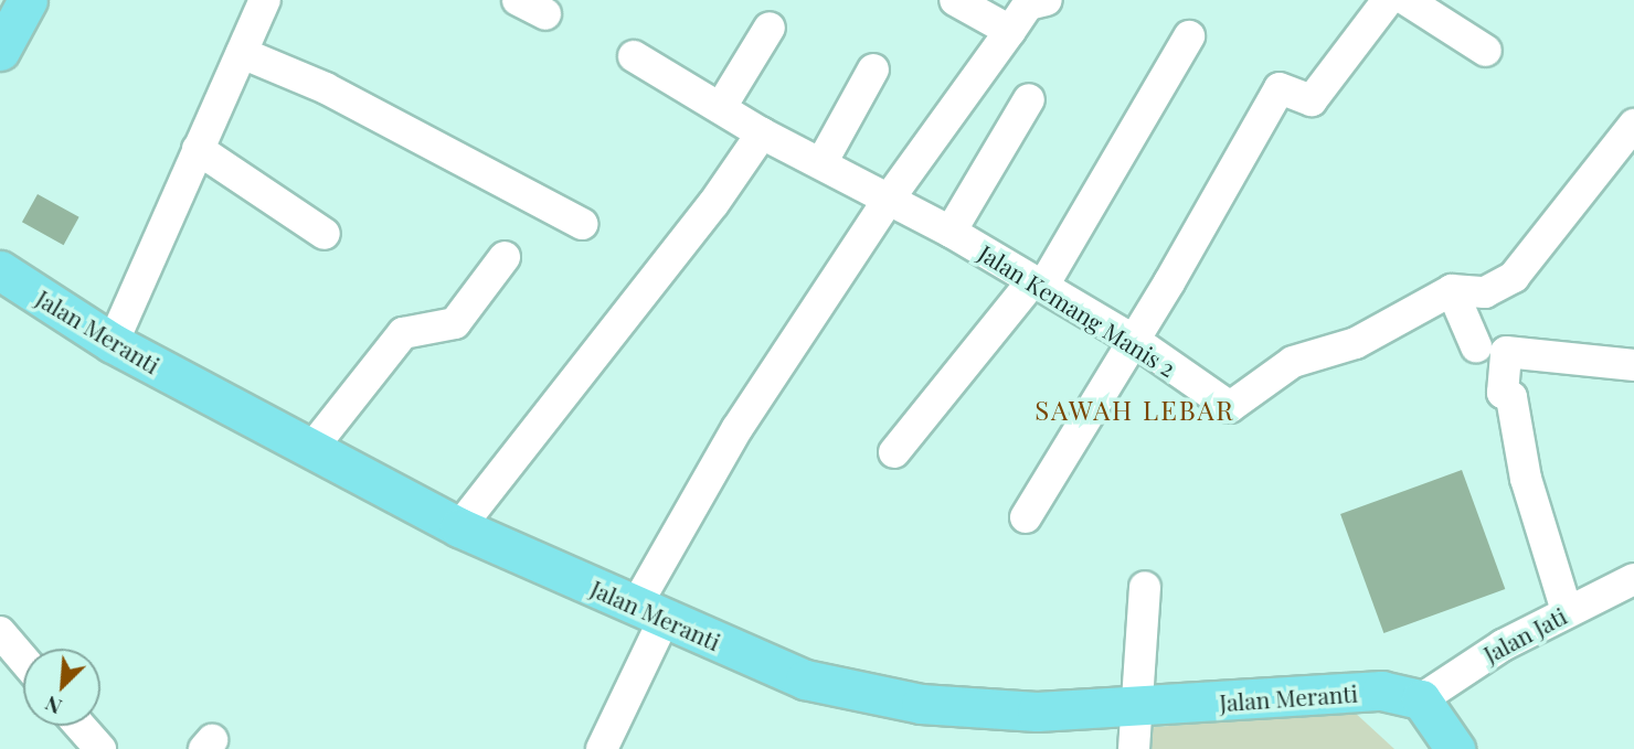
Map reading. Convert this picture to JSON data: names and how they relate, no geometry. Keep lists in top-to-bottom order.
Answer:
{
  "streets": {
    "main road": ["Jalan Meranti"],
    "street": ["Jalan Kemang Manis 2", "Jalan Jati"]
  },
  "crossings": [
    ["Jalan Meranti", "Jalan Jati"]
  ],
  "districts": ["SAWAH LEBAR"],
  "north": "bottom left"
}
